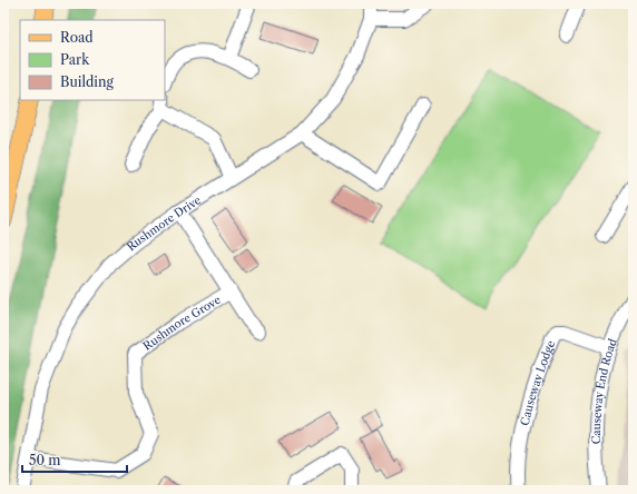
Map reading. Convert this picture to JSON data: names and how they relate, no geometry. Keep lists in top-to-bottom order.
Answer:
{
  "streets": {
    "street": [
      "Rushmore Drive",
      "Rushmore Grove",
      "Causeway Lodge",
      "Causeway End Road"
    ]
  },
  "crossings": [
    ["Rushmore Drive", "Rushmore Grove"],
    ["Causeway Lodge", "Causeway End Road"]
  ],
  "legend": ["Road", "Park", "Building"],
  "scale_bar": "50 m"
}
